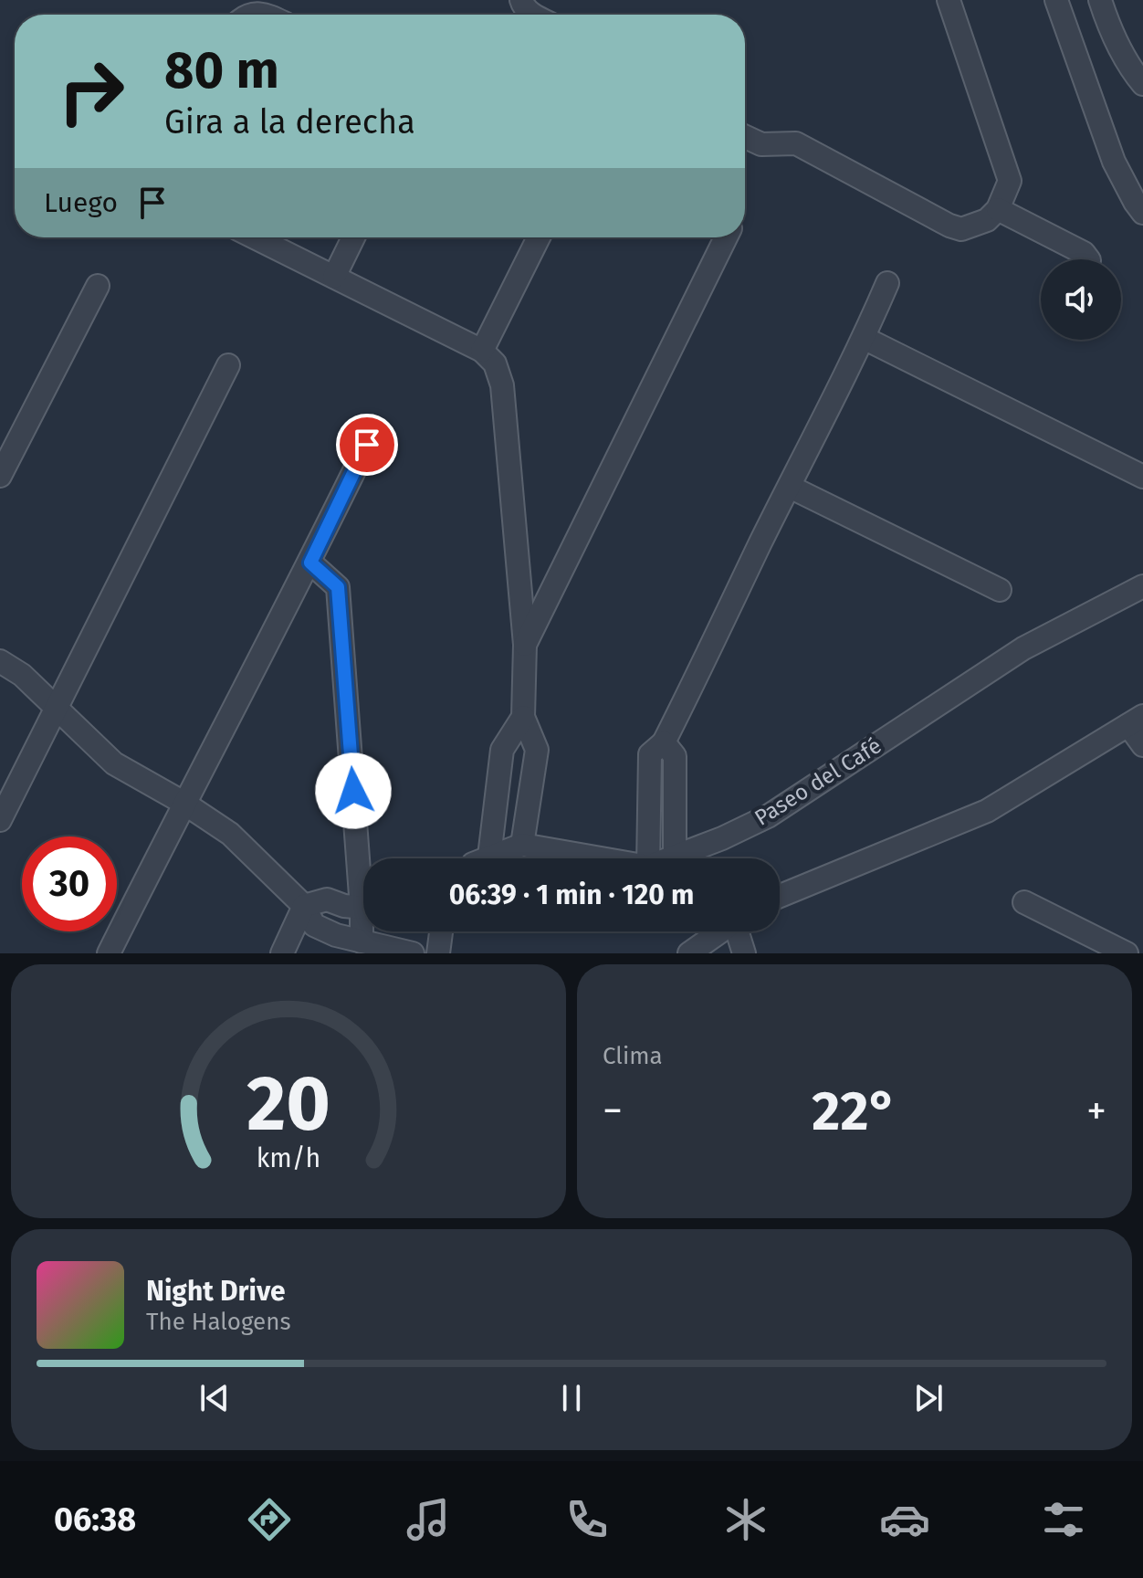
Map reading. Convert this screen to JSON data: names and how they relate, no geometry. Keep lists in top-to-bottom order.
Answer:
{
  "streets": {
    "street": ["Paseo del Café"]
  },
  "page": {
    "turn": ["80 m", "Gira a la derecha"],
    "then": "Luego",
    "limit": "30",
    "trip": "06:39 · 1 min · 120 m",
    "tile": "Clima",
    "heat": ["−", "22°", "+"],
    "song": ["Night Drive", "The Halogens"],
    "tabs": "06:38",
    "gauge": ["20", "km/h"]
  }
}
